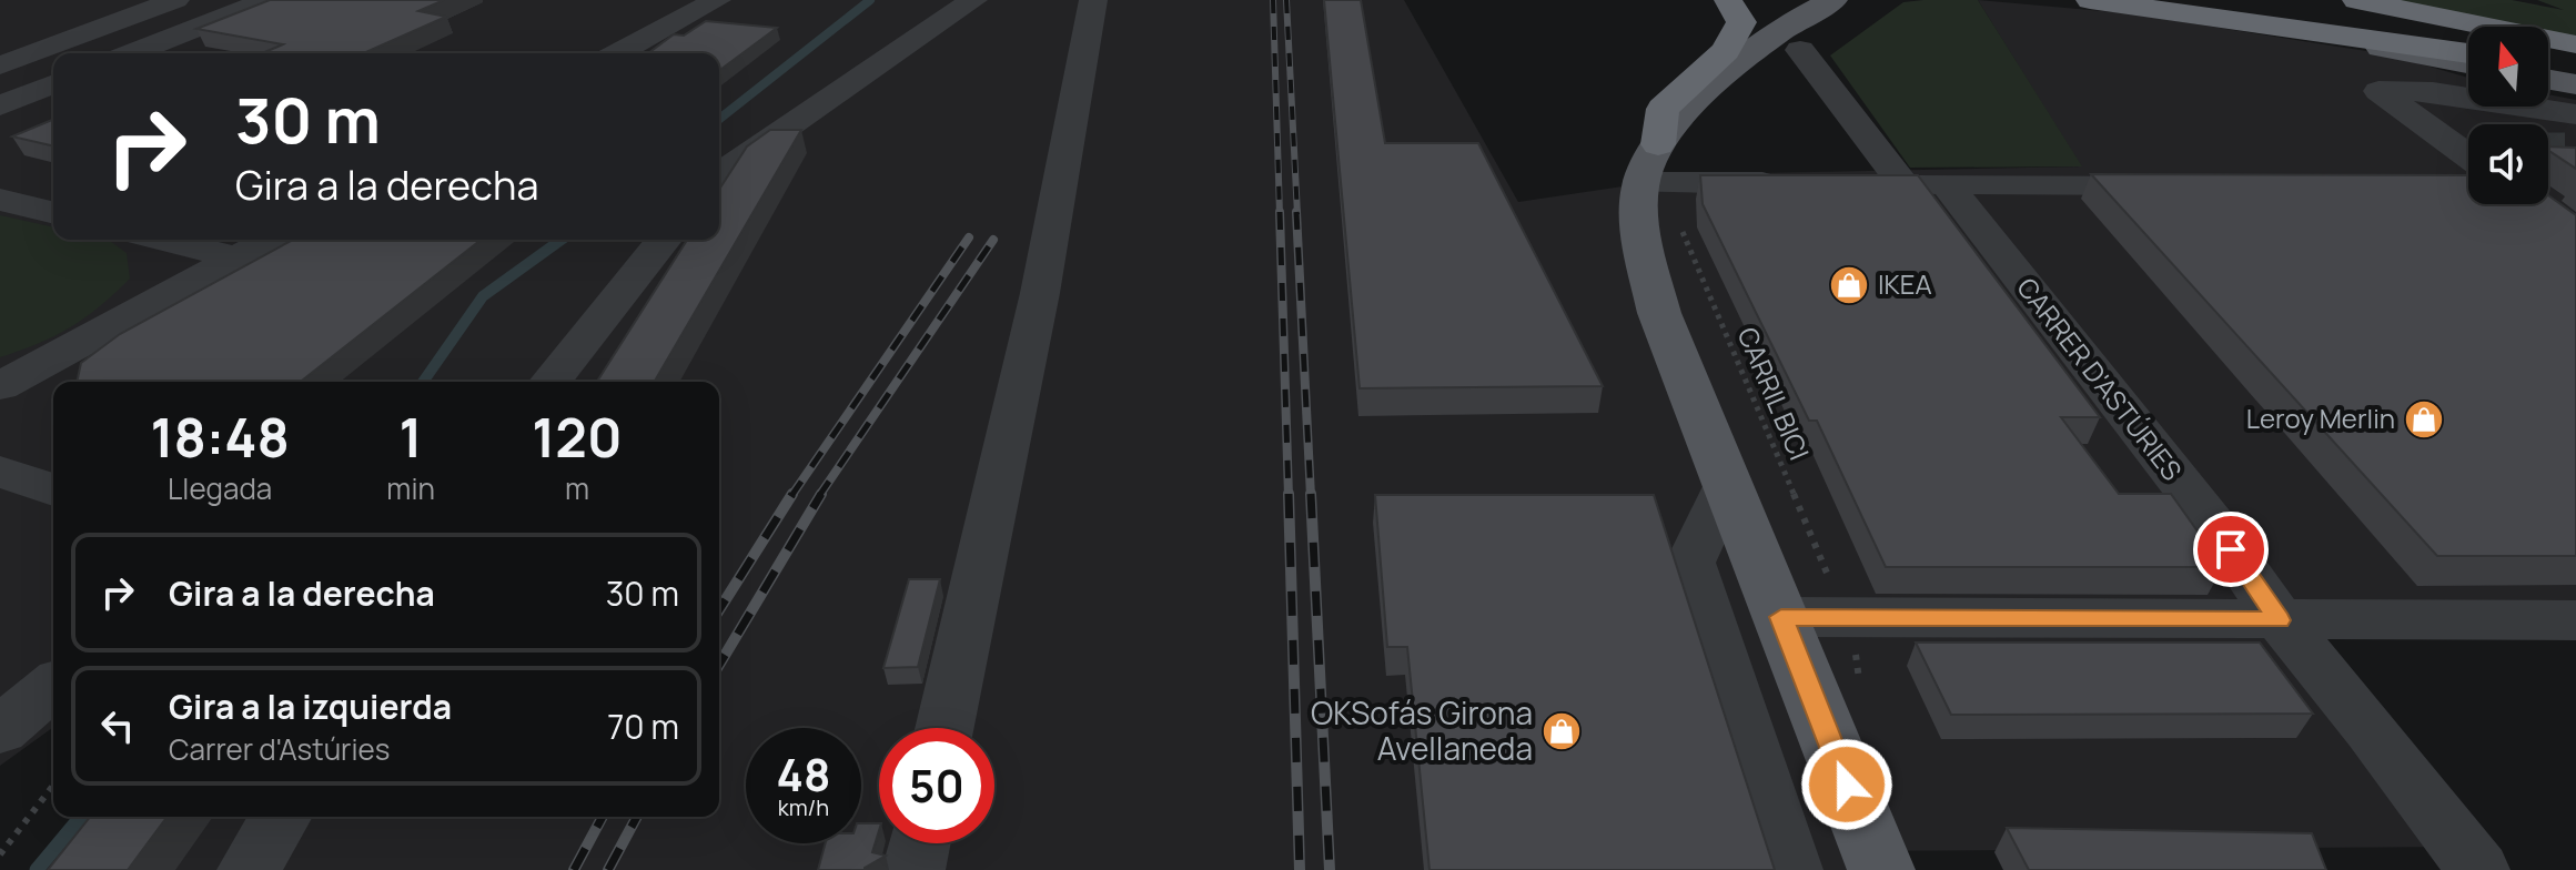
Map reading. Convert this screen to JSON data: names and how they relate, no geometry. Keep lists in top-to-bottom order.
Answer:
{
  "streets": {
    "street": ["CARRER D'ASTÚRIES"],
    "path": ["CARRIL BICI"]
  },
  "places": {
    "shop": ["IKEA", "Leroy Merlin", "OKSofás Girona Avellaneda"]
  },
  "north": "top",
  "page": {
    "turn": ["30 m", "Gira a la derecha"],
    "eta": [
      "18:48",
      "Llegada",
      "1",
      "min",
      "120",
      "m"
    ],
    "list": [
      {
        "name": "Gira a la derecha",
        "value": "30 m"
      },
      {
        "name": "Gira a la izquierda",
        "note": "Carrer d'Astúries",
        "value": "70 m"
      }
    ],
    "speed": "48 km/h",
    "limit": "50"
  }
}
